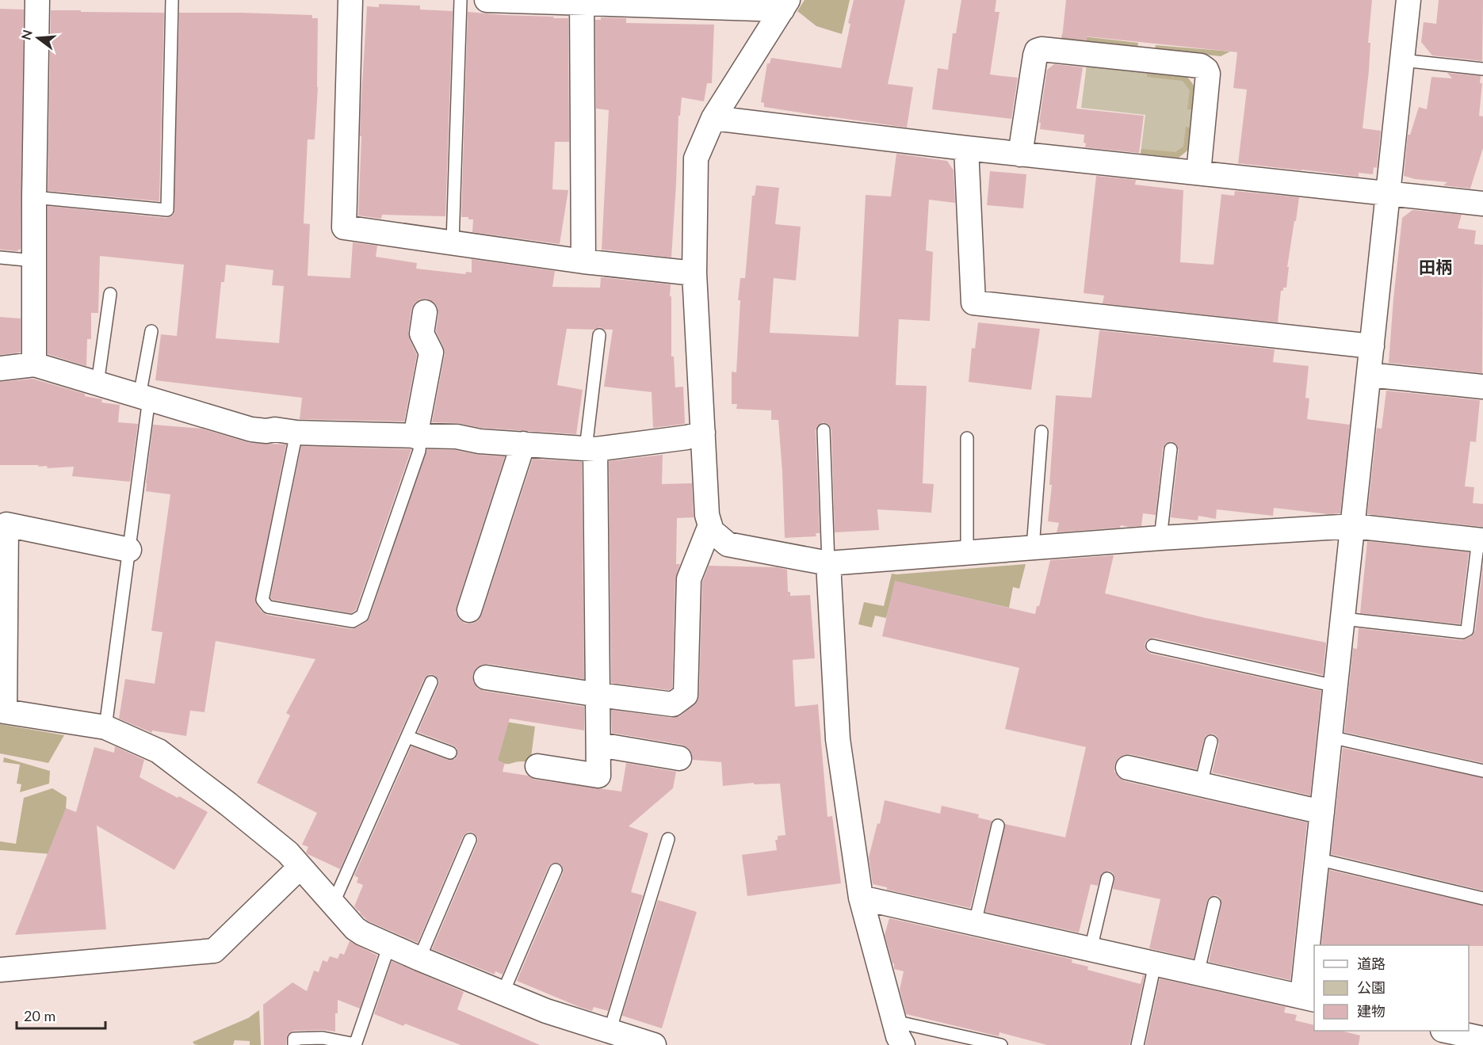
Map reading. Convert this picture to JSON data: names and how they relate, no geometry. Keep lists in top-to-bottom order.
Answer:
{
  "districts": ["田柄"],
  "legend": ["道路", "公園", "建物"],
  "scale_bar": "20 m",
  "north": "left"
}
